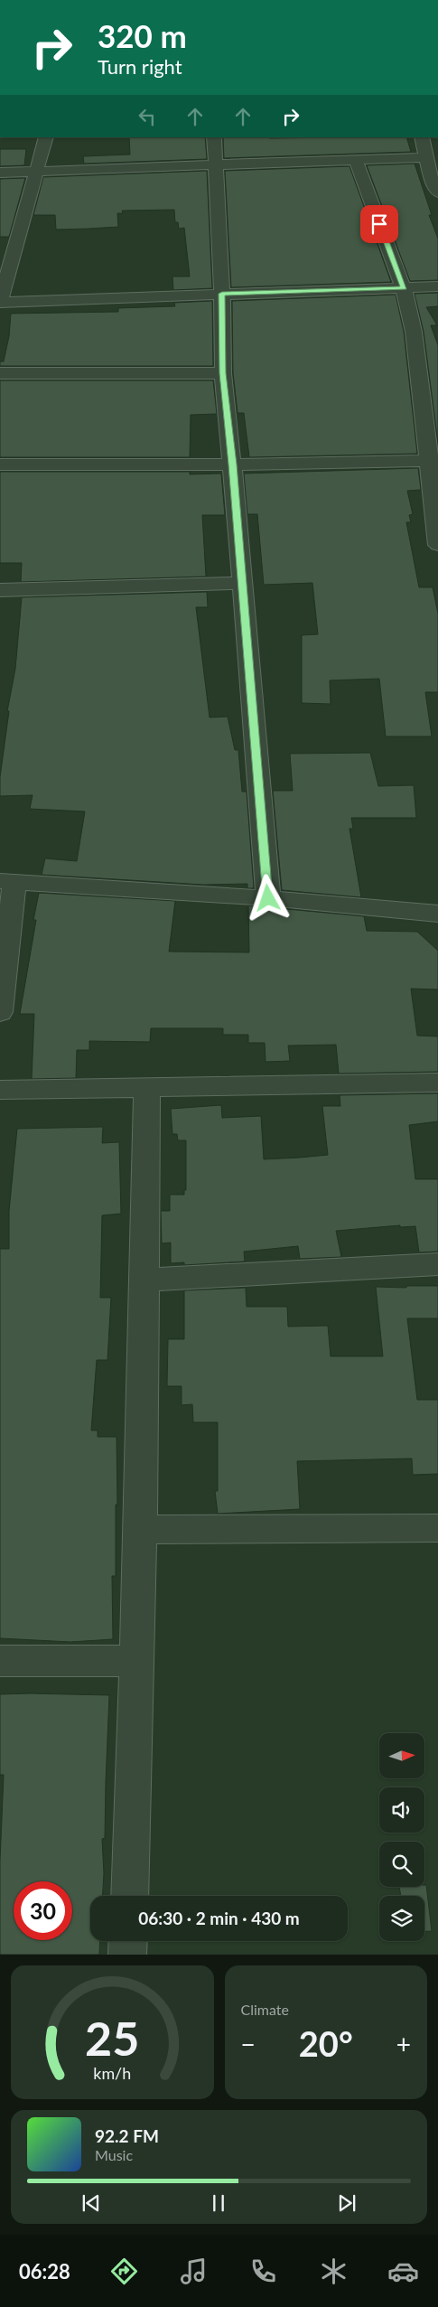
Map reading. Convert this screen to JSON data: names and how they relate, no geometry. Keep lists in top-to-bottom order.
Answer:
{
  "north": "right",
  "page": {
    "turn": ["320 m", "Turn right"],
    "limit": "30",
    "trip": "06:30 · 2 min · 430 m",
    "tile": "Climate",
    "heat": ["−", "20°", "+"],
    "song": ["92.2 FM", "Music"],
    "tabs": "06:28",
    "gauge": ["25", "km/h"]
  }
}
